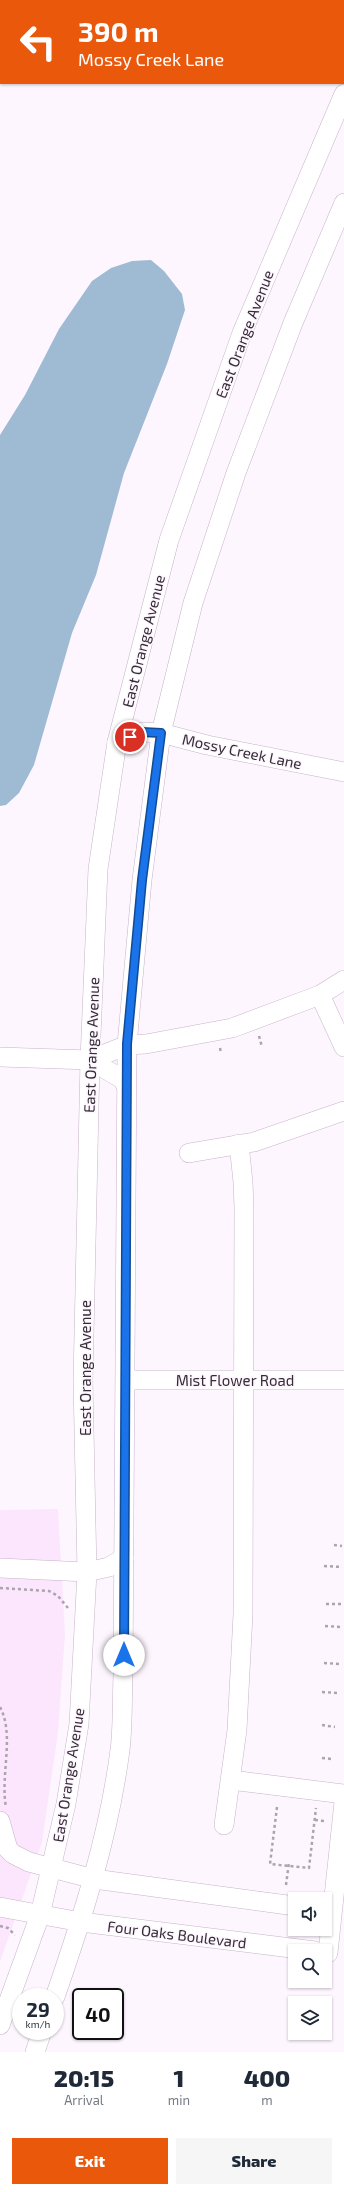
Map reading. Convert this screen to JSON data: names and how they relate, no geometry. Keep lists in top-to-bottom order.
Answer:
{
  "streets": {
    "street": [
      "East Orange Avenue",
      "Mossy Creek Lane",
      "Mist Flower Road",
      "Four Oaks Boulevard"
    ]
  },
  "crossings": [
    ["East Orange Avenue", "Mossy Creek Lane"],
    ["East Orange Avenue", "Four Oaks Boulevard"]
  ],
  "page": {
    "turn": ["390 m", "Mossy Creek Lane"],
    "speed": "29 km/h",
    "limit": "40",
    "eta": [
      "20:15",
      "Arrival",
      "1",
      "min",
      "400",
      "m"
    ],
    "buttons": ["Exit", "Share"]
  }
}
